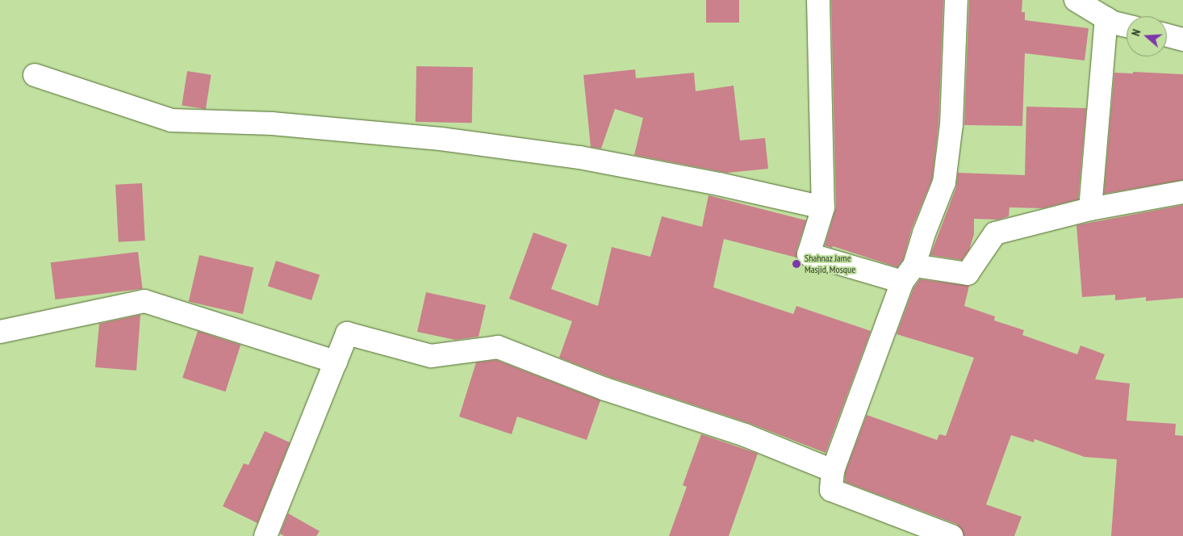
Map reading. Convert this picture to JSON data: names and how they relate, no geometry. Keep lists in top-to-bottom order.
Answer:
{
  "places": ["Shahnaz Jame Masjid, Mosque"],
  "north": "left"
}
